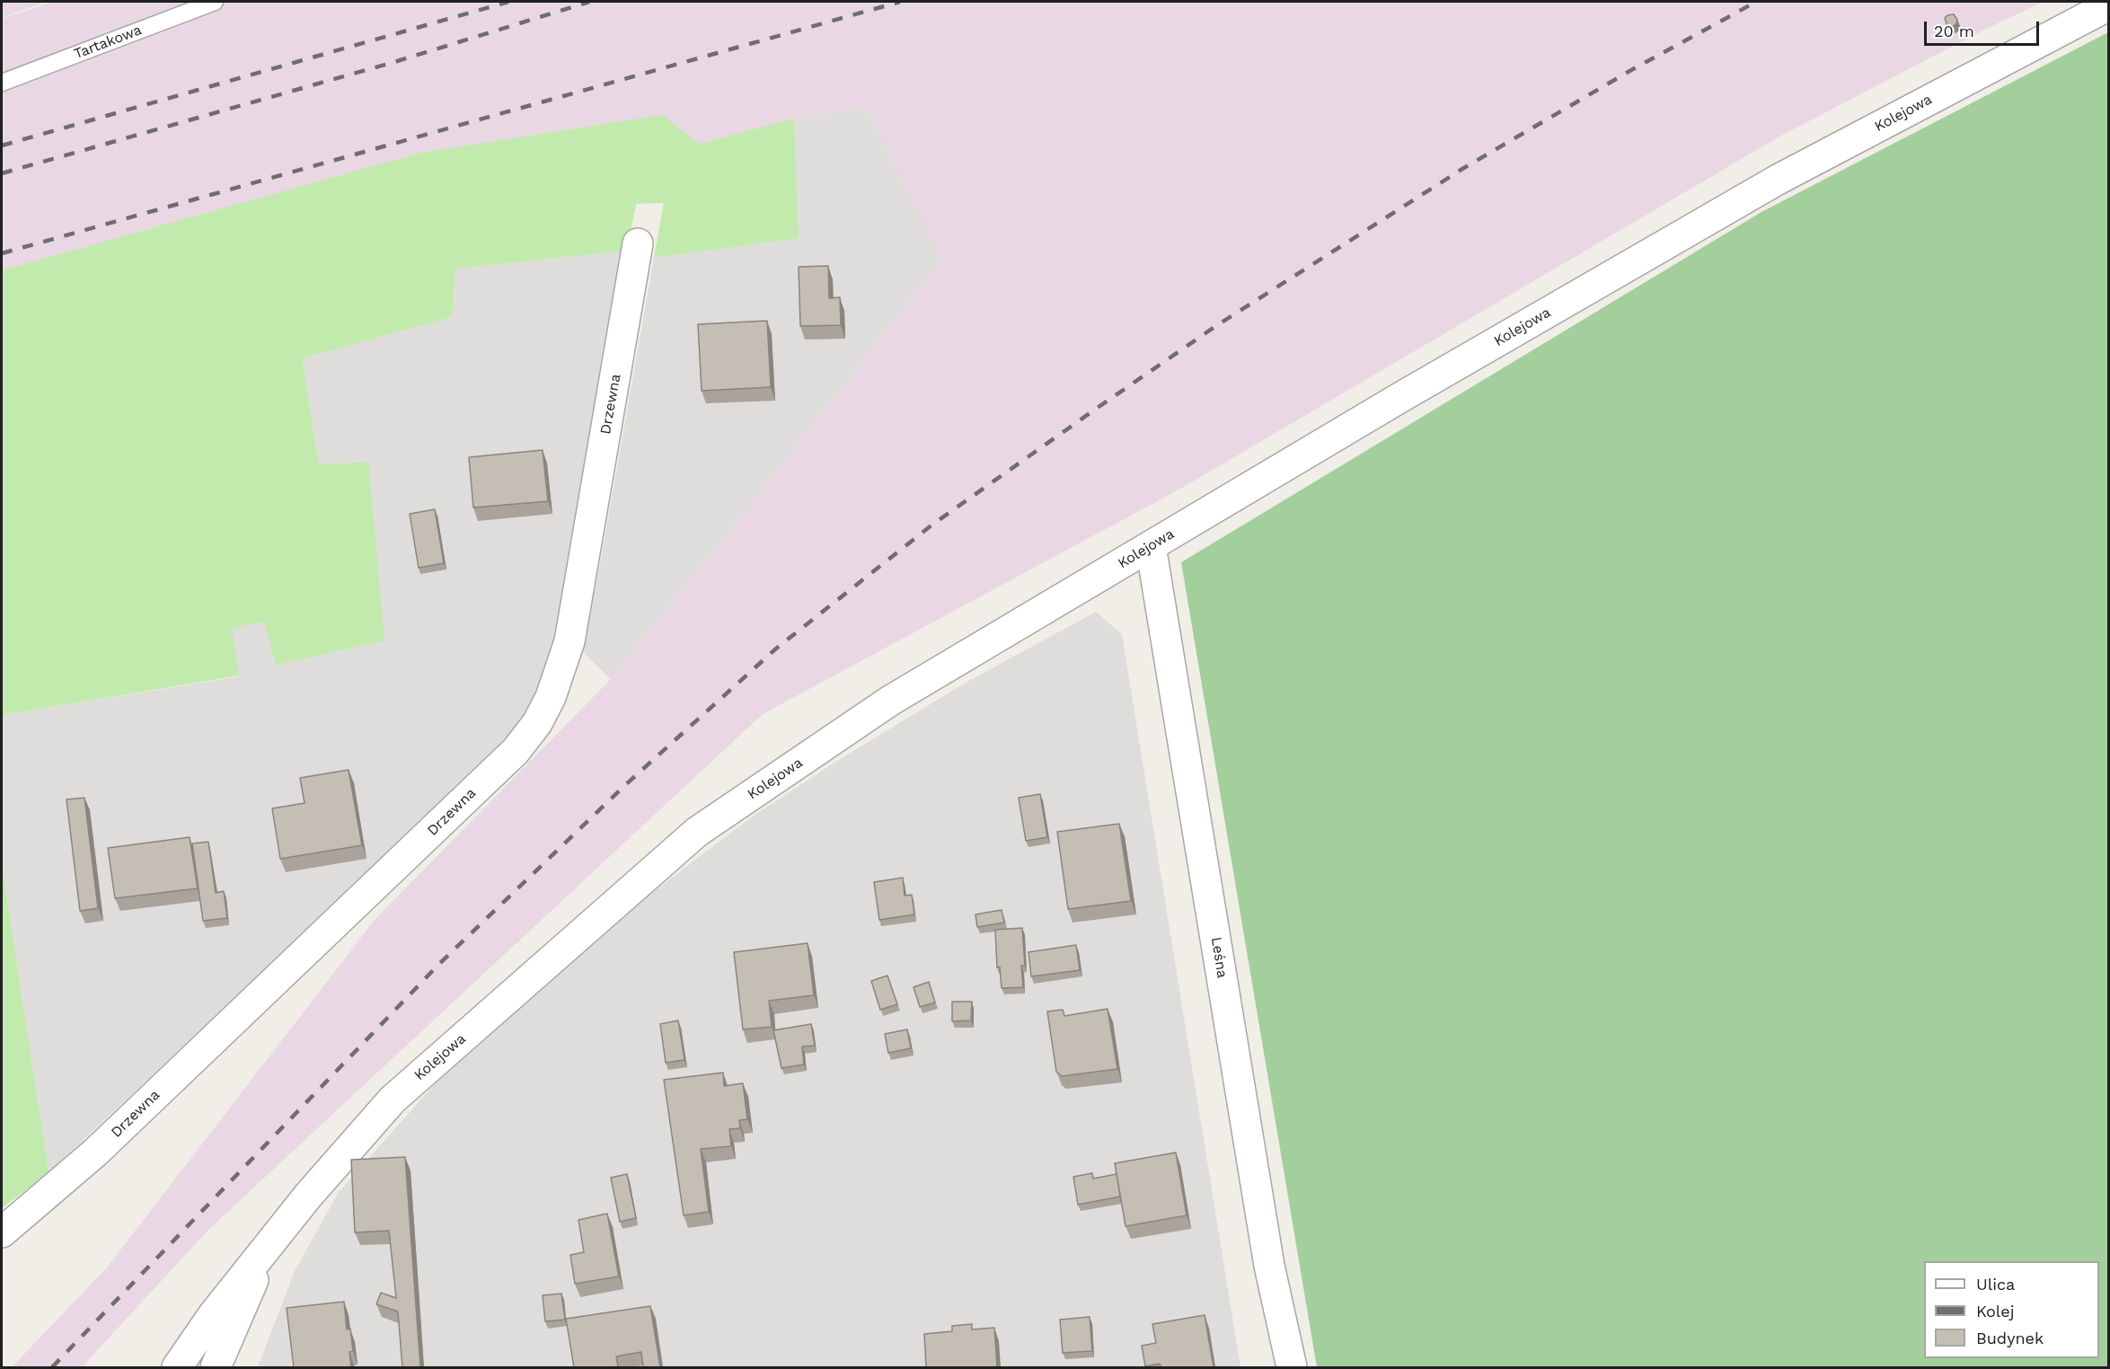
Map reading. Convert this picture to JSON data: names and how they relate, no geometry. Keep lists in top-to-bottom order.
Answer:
{
  "streets": {
    "street": ["Kolejowa", "Drzewna", "Leśna"],
    "lane": ["Tartakowa"]
  },
  "crossings": [
    ["Kolejowa", "Leśna"]
  ],
  "legend": ["Ulica", "Kolej", "Budynek"],
  "scale_bar": "20 m"
}
